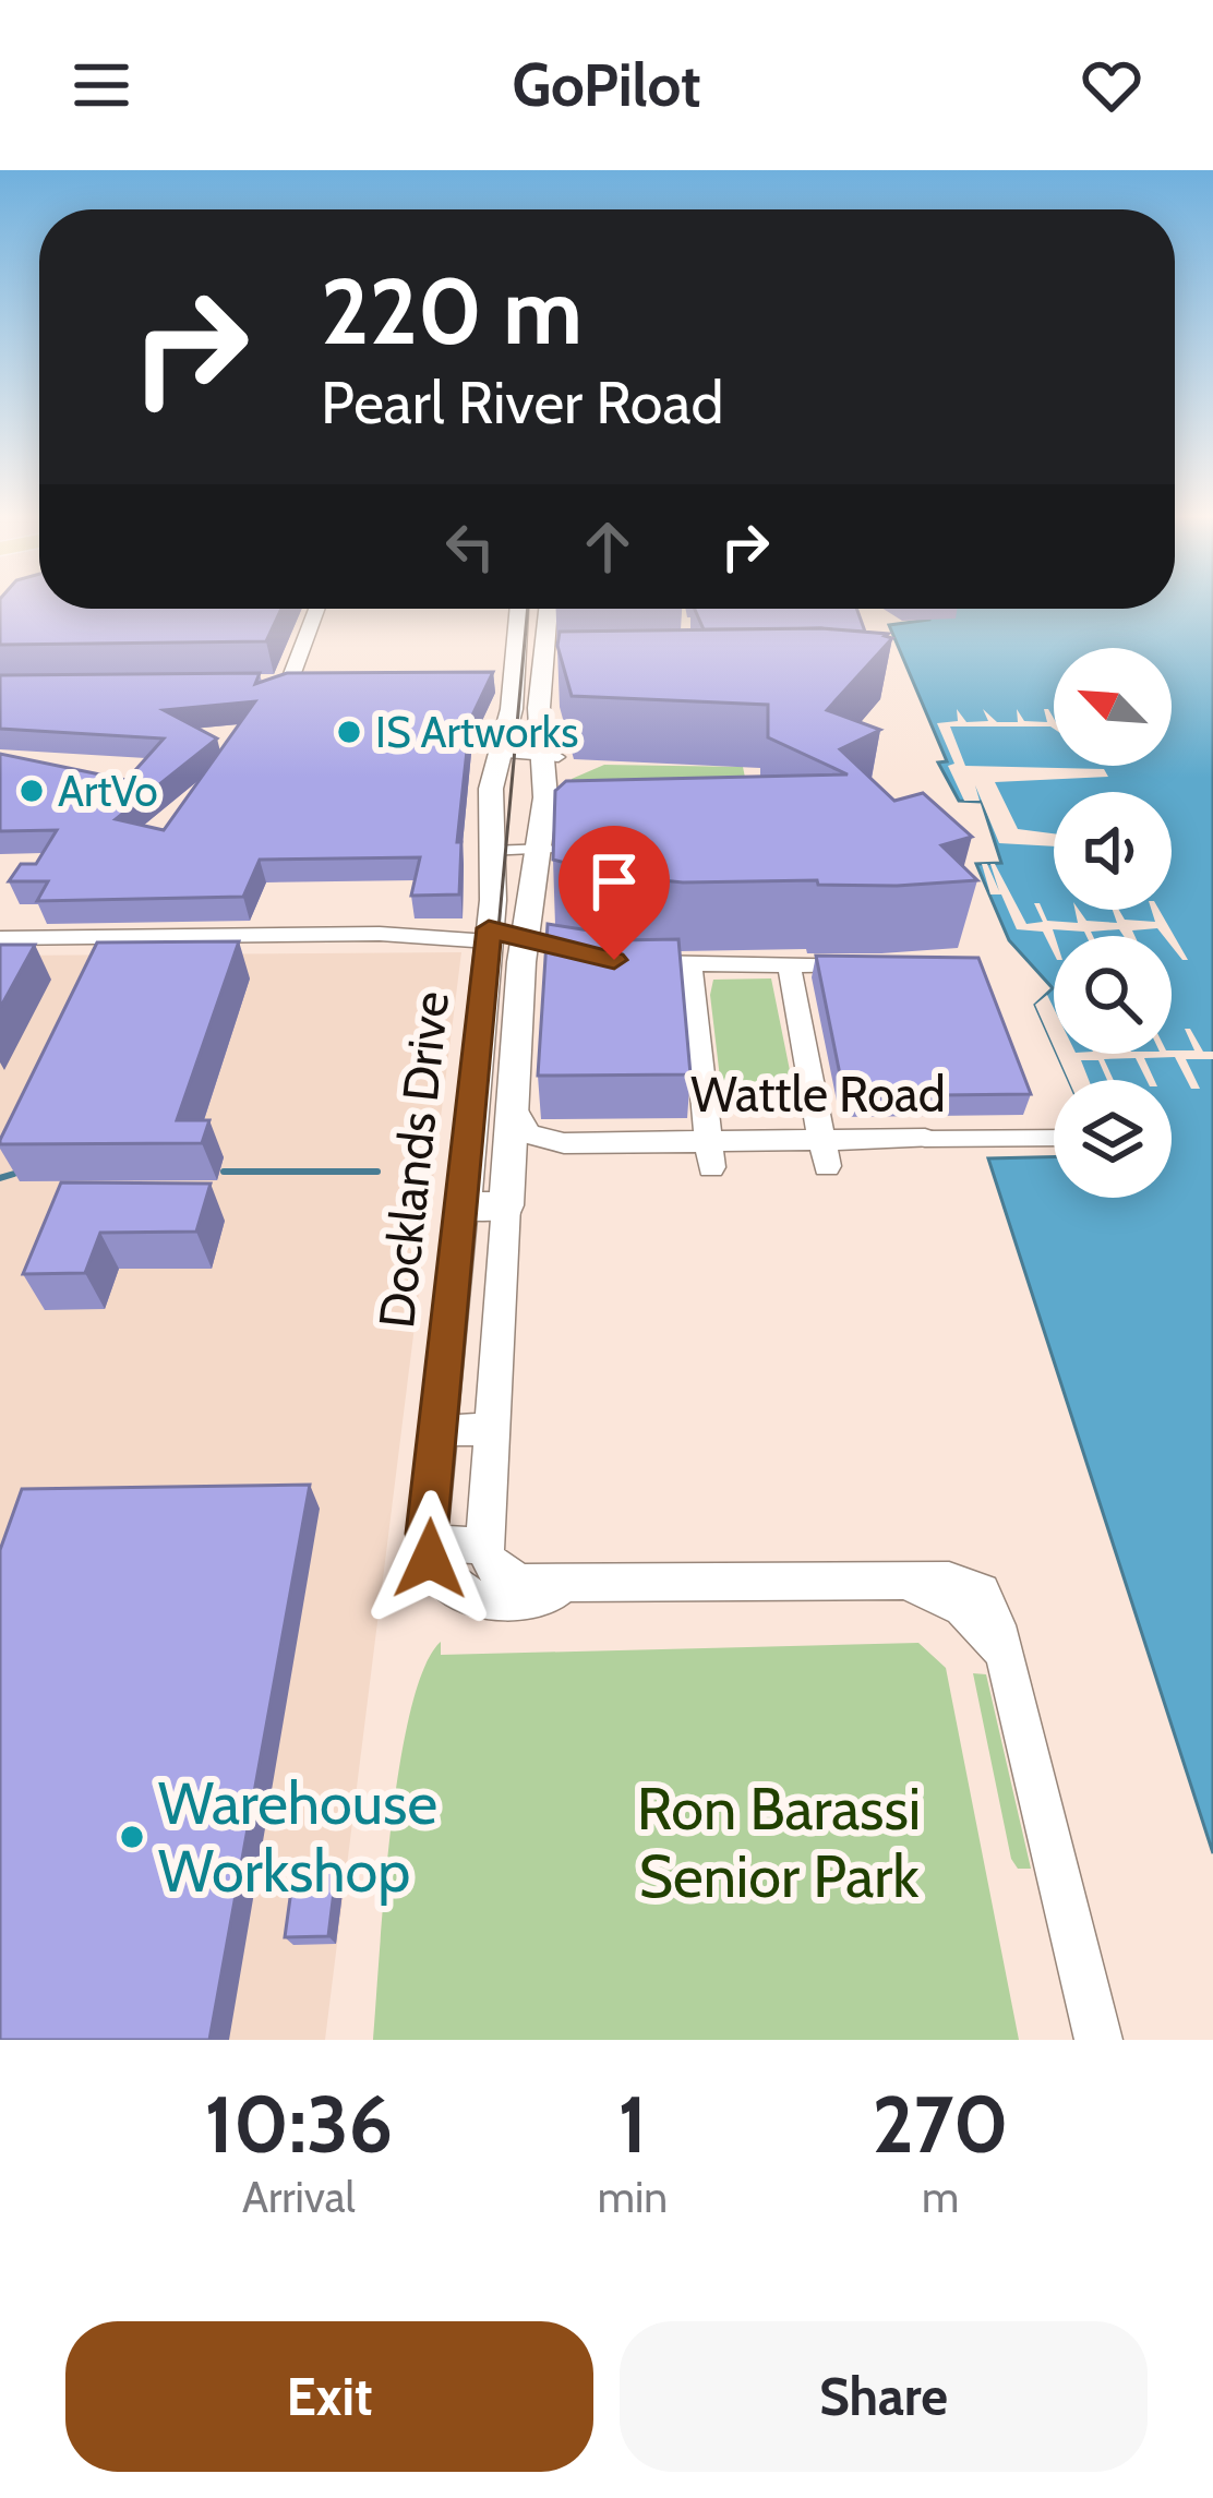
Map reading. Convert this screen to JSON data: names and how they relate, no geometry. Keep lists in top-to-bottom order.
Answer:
{
  "streets": {
    "street": ["Wattle Road", "Docklands Drive"]
  },
  "crossings": [
    ["Wattle Road", "Docklands Drive"]
  ],
  "parks": ["Ron Barassi Senior Park"],
  "places": ["IS Artworks", "ArtVo", "Warehouse Workshop"],
  "north": "top left",
  "page": {
    "header": "GoPilot",
    "turn": ["220 m", "Pearl River Road"],
    "eta": [
      "10:36",
      "Arrival",
      "1",
      "min",
      "270",
      "m"
    ],
    "buttons": ["Exit", "Share"]
  }
}
